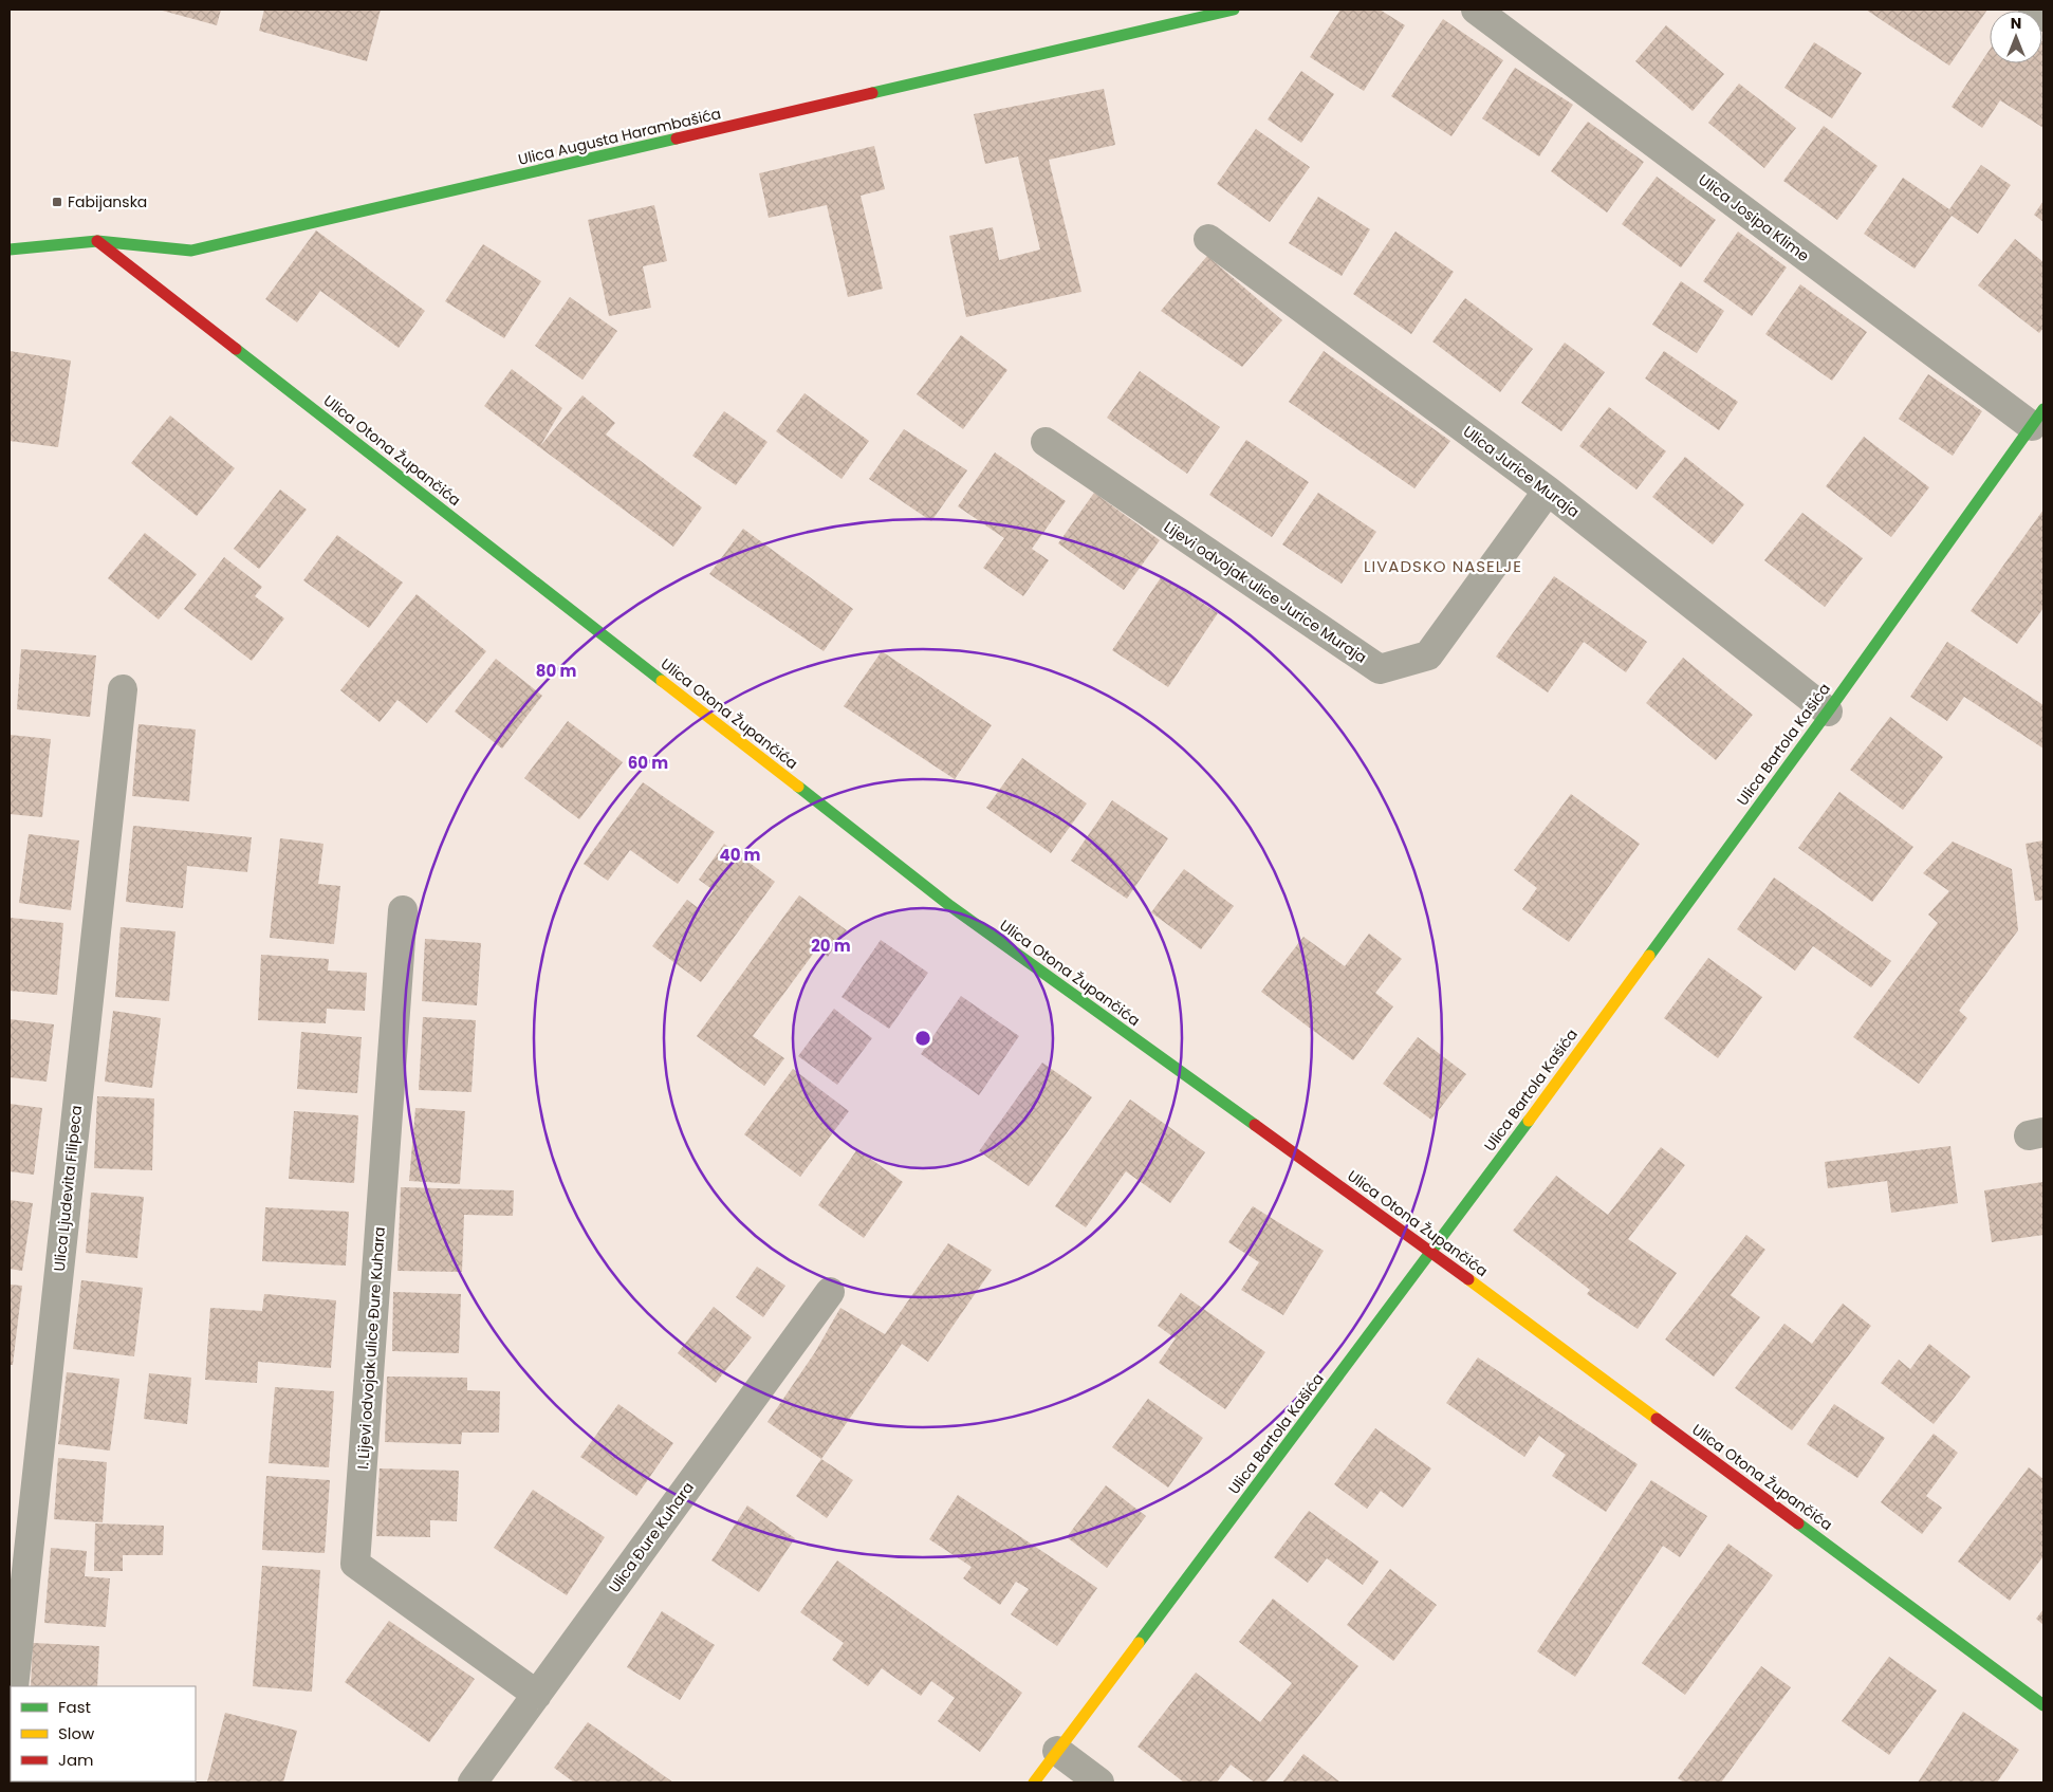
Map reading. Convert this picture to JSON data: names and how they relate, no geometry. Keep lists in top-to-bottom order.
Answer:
{
  "streets": {
    "street": [
      "Ulica Augusta Harambašića",
      "Ulica Josipa Klime",
      "Ulica Otona Župančića",
      "Ulica Jurice Muraja",
      "Lijevi odvojak ulice Jurice Muraja",
      "Ulica Bartola Kašića",
      "Ulica Ljudevita Filipeca",
      "I. Lijevi odvojak ulice Đure Kuhara",
      "Ulica Đure Kuhara"
    ]
  },
  "crossings": [
    ["Ulica Augusta Harambašića", "Ulica Otona Župančića"],
    ["Ulica Josipa Klime", "Ulica Bartola Kašića"],
    ["Ulica Otona Župančića", "Ulica Bartola Kašića"],
    ["Ulica Jurice Muraja", "Lijevi odvojak ulice Jurice Muraja"],
    ["Ulica Jurice Muraja", "Ulica Bartola Kašića"],
    ["I. Lijevi odvojak ulice Đure Kuhara", "Ulica Đure Kuhara"]
  ],
  "districts": ["LIVADSKO NASELJE"],
  "places": {
    "transit": ["Fabijanska"]
  },
  "legend": ["Fast", "Slow", "Jam"],
  "north": "top",
  "rings": [
    "80 m",
    "60 m",
    "40 m",
    "20 m"
  ]
}
